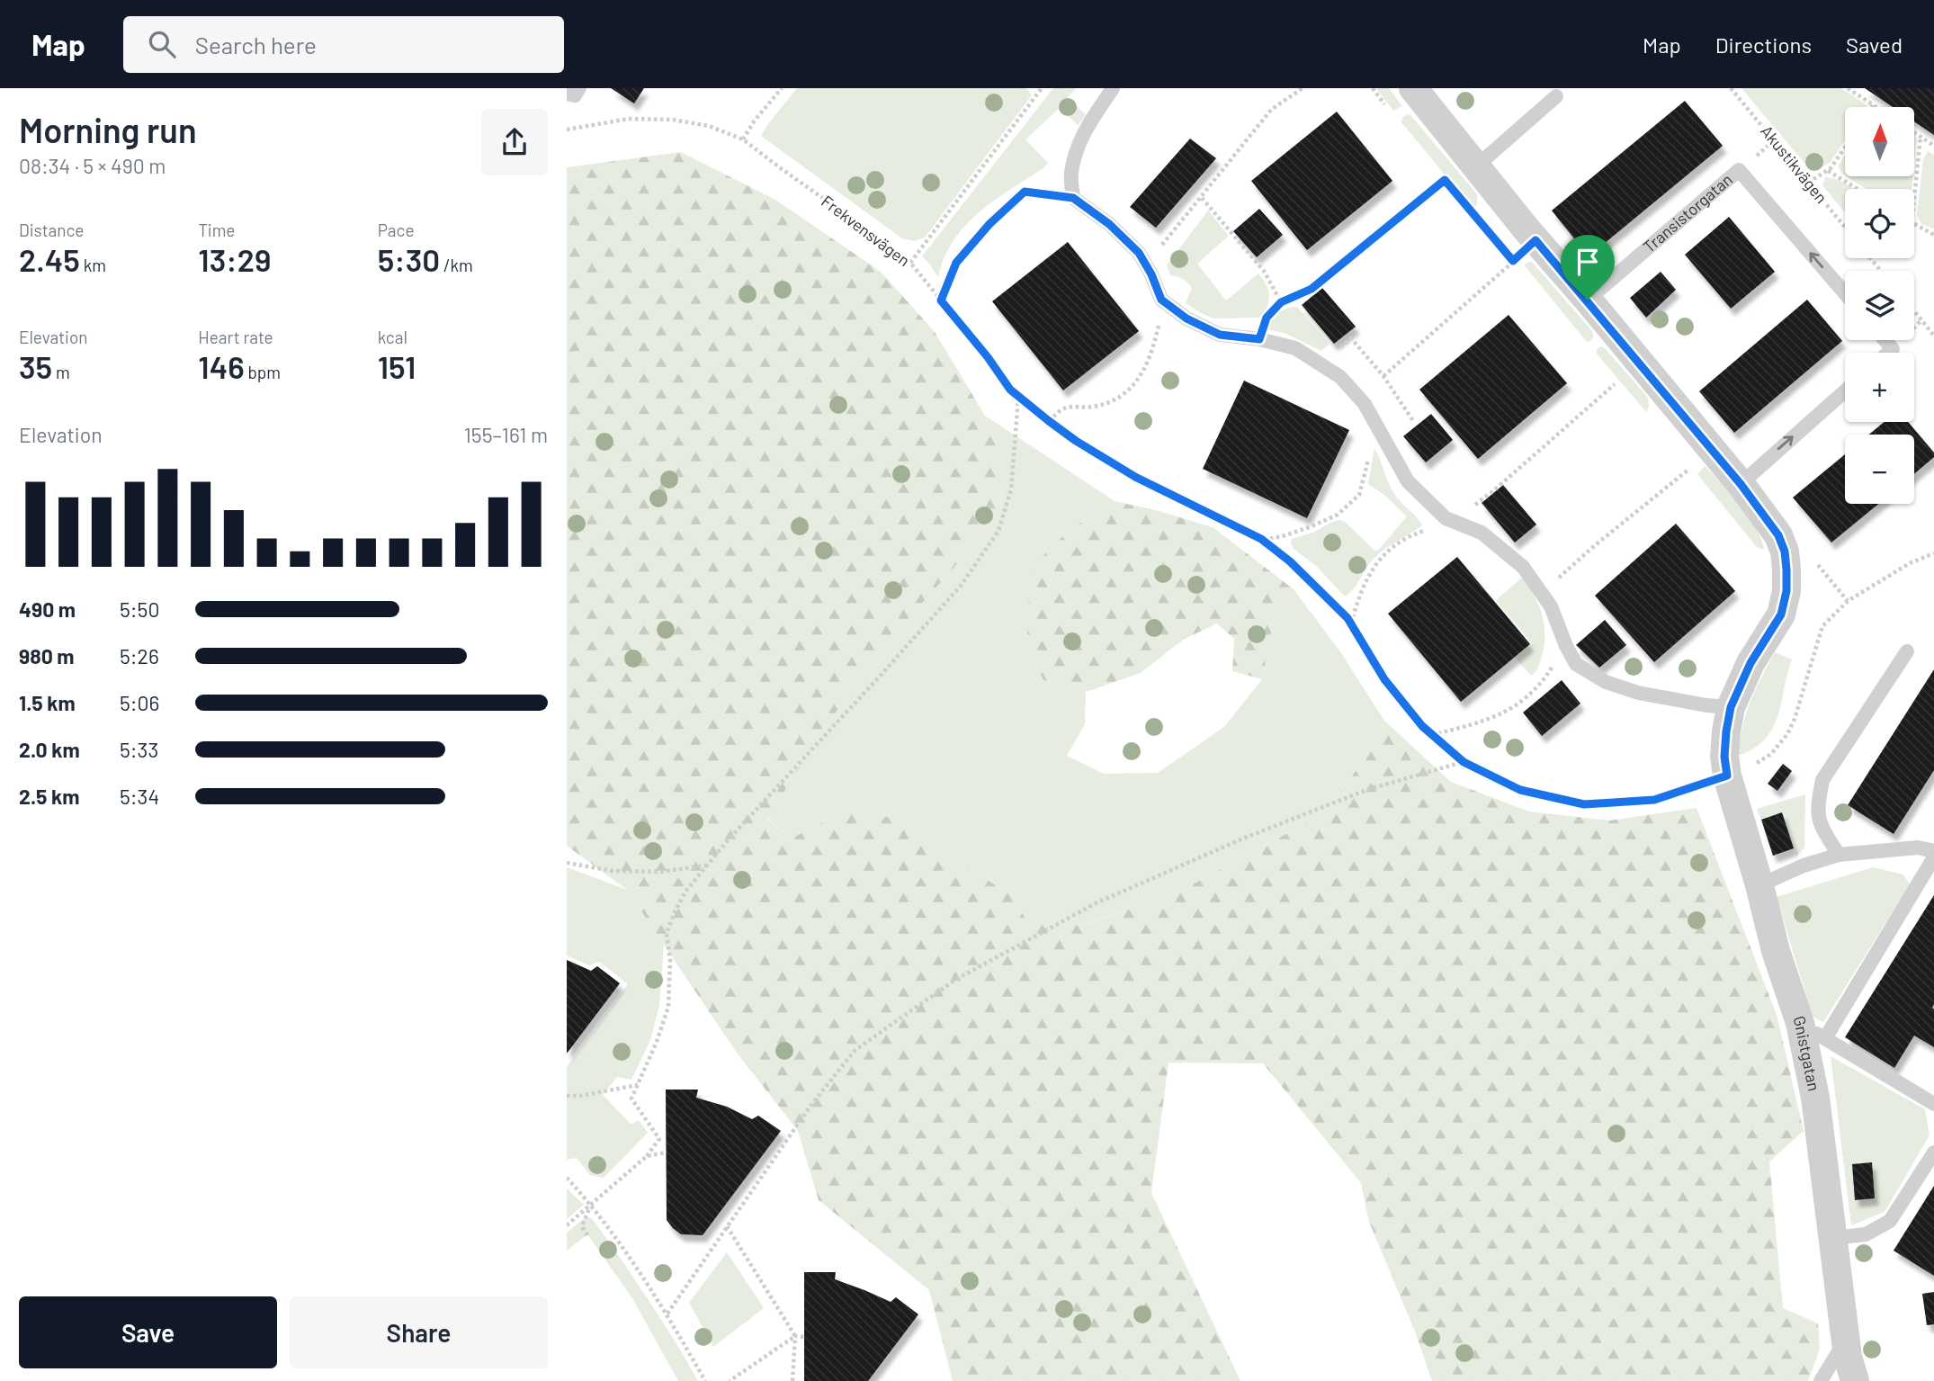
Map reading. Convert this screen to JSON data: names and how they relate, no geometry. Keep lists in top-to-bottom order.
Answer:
{
  "streets": {
    "street": ["Gnistgatan"],
    "lane": ["Transistorgatan"],
    "path": ["Akustikvägen", "Frekvensvägen"]
  },
  "crossings": [
    ["Frekvensvägen", "Gnistgatan"]
  ],
  "north": "top",
  "page": {
    "header": "Map",
    "search": "Search here",
    "nav": ["Map", "Directions", "Saved"],
    "heading": ["Morning run", "08:34 · 5 × 490 m"],
    "map_buttons": ["+", "−"],
    "stats": [
      ["Distance", "2.45 km"],
      ["Time", "13:29"],
      ["Pace", "5:30 /km"],
      ["Elevation", "35 m"],
      ["Heart rate", "146 bpm"],
      ["kcal", "151"]
    ],
    "chart": ["Elevation", "155–161 m"],
    "list": [
      {
        "name": "490 m",
        "note": "5:50"
      },
      {
        "name": "980 m",
        "note": "5:26"
      },
      {
        "name": "1.5 km",
        "note": "5:06"
      },
      {
        "name": "2.0 km",
        "note": "5:33"
      },
      {
        "name": "2.5 km",
        "note": "5:34"
      }
    ],
    "buttons": ["Save", "Share"]
  }
}
